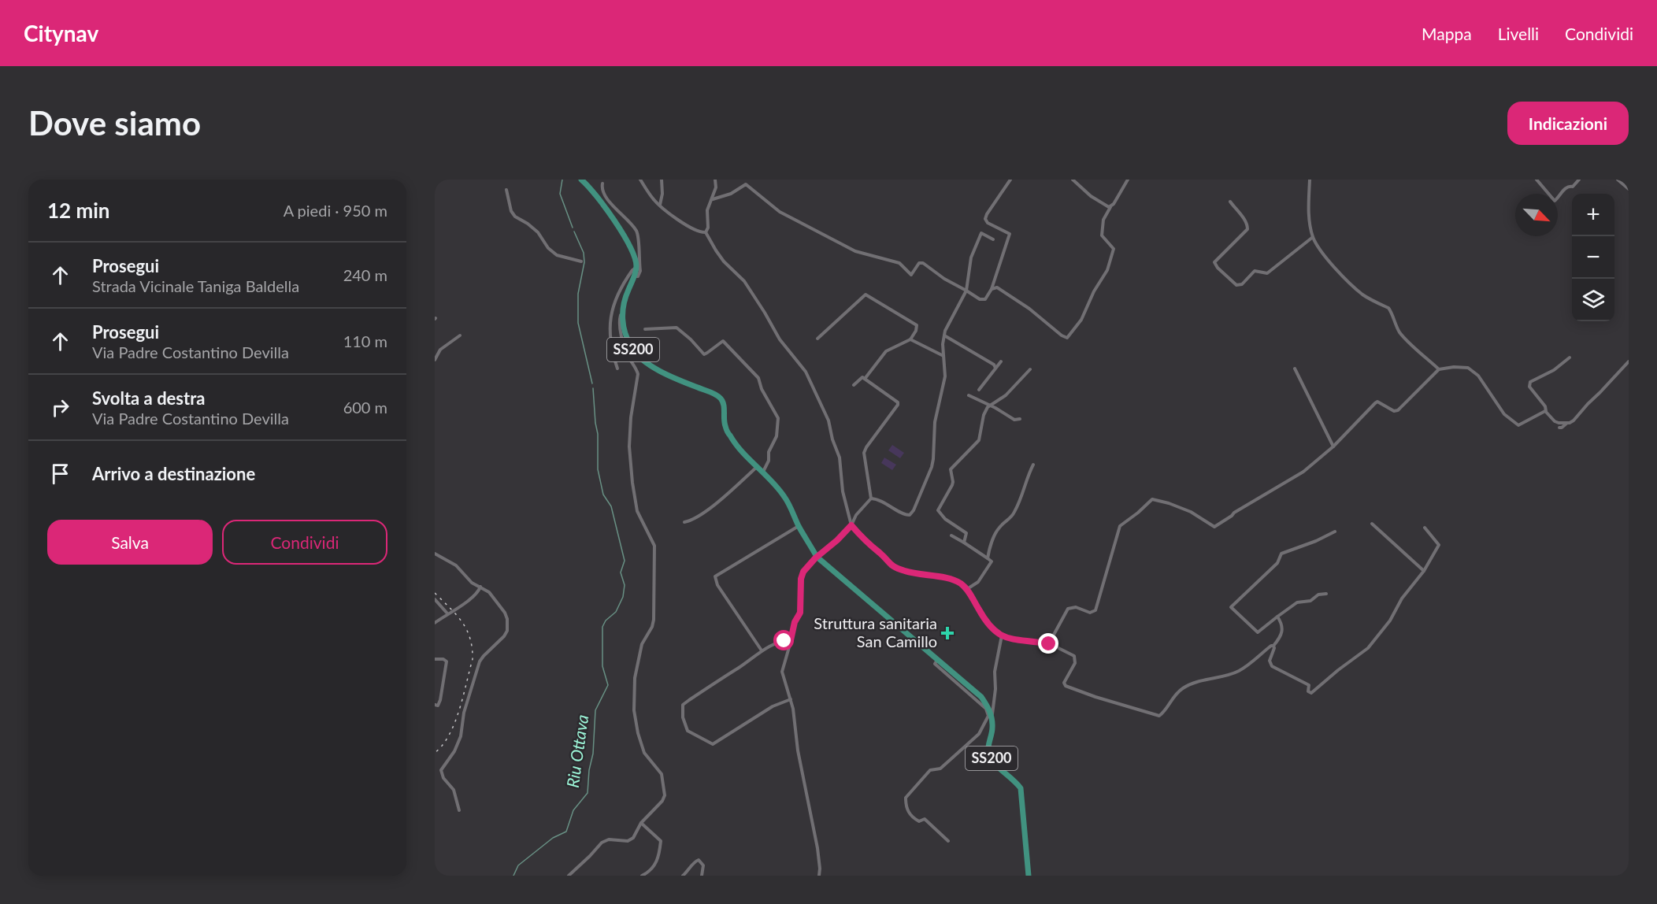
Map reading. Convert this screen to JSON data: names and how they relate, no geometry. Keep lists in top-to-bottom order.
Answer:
{
  "streets": {
    "main road": ["SS200"]
  },
  "water": ["Riu Ottava"],
  "places": {
    "health": ["Struttura sanitaria San Camillo"]
  },
  "north": "bottom right",
  "page": {
    "header": "Citynav",
    "nav": ["Mappa", "Livelli", "Condividi"],
    "buttons": [
      "Indicazioni",
      ["Salva", "Condividi"]
    ],
    "title": "Dove siamo",
    "heading": ["12 min", "A piedi · 950 m"],
    "map_buttons": ["+", "−"],
    "list": [
      ["Prosegui", "Strada Vicinale Taniga Baldella", "240 m"],
      ["Prosegui", "Via Padre Costantino Devilla", "110 m"],
      ["Svolta a destra", "Via Padre Costantino Devilla", "600 m"],
      "Arrivo a destinazione"
    ]
  }
}
